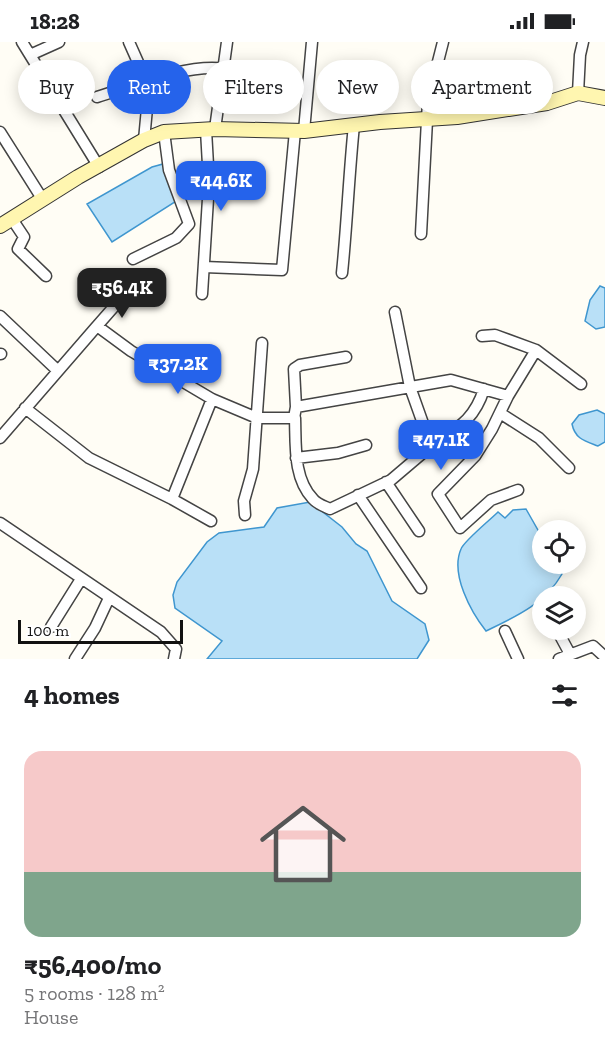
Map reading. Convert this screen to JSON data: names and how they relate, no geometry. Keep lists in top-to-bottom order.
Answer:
{
  "scale_bar": "100 m",
  "page": {
    "status": "18:28",
    "chip": [
      "Buy",
      "Rent",
      "Filters",
      "New",
      "Apartment"
    ],
    "price": [
      "₹44.6K",
      "₹56.4K",
      "₹37.2K",
      "₹47.1K"
    ],
    "scale": "100 m",
    "heading": "4 homes",
    "list": [
      {
        "name": "₹56,400/mo",
        "note": "5 rooms · 128 m² · House"
      }
    ]
  }
}
